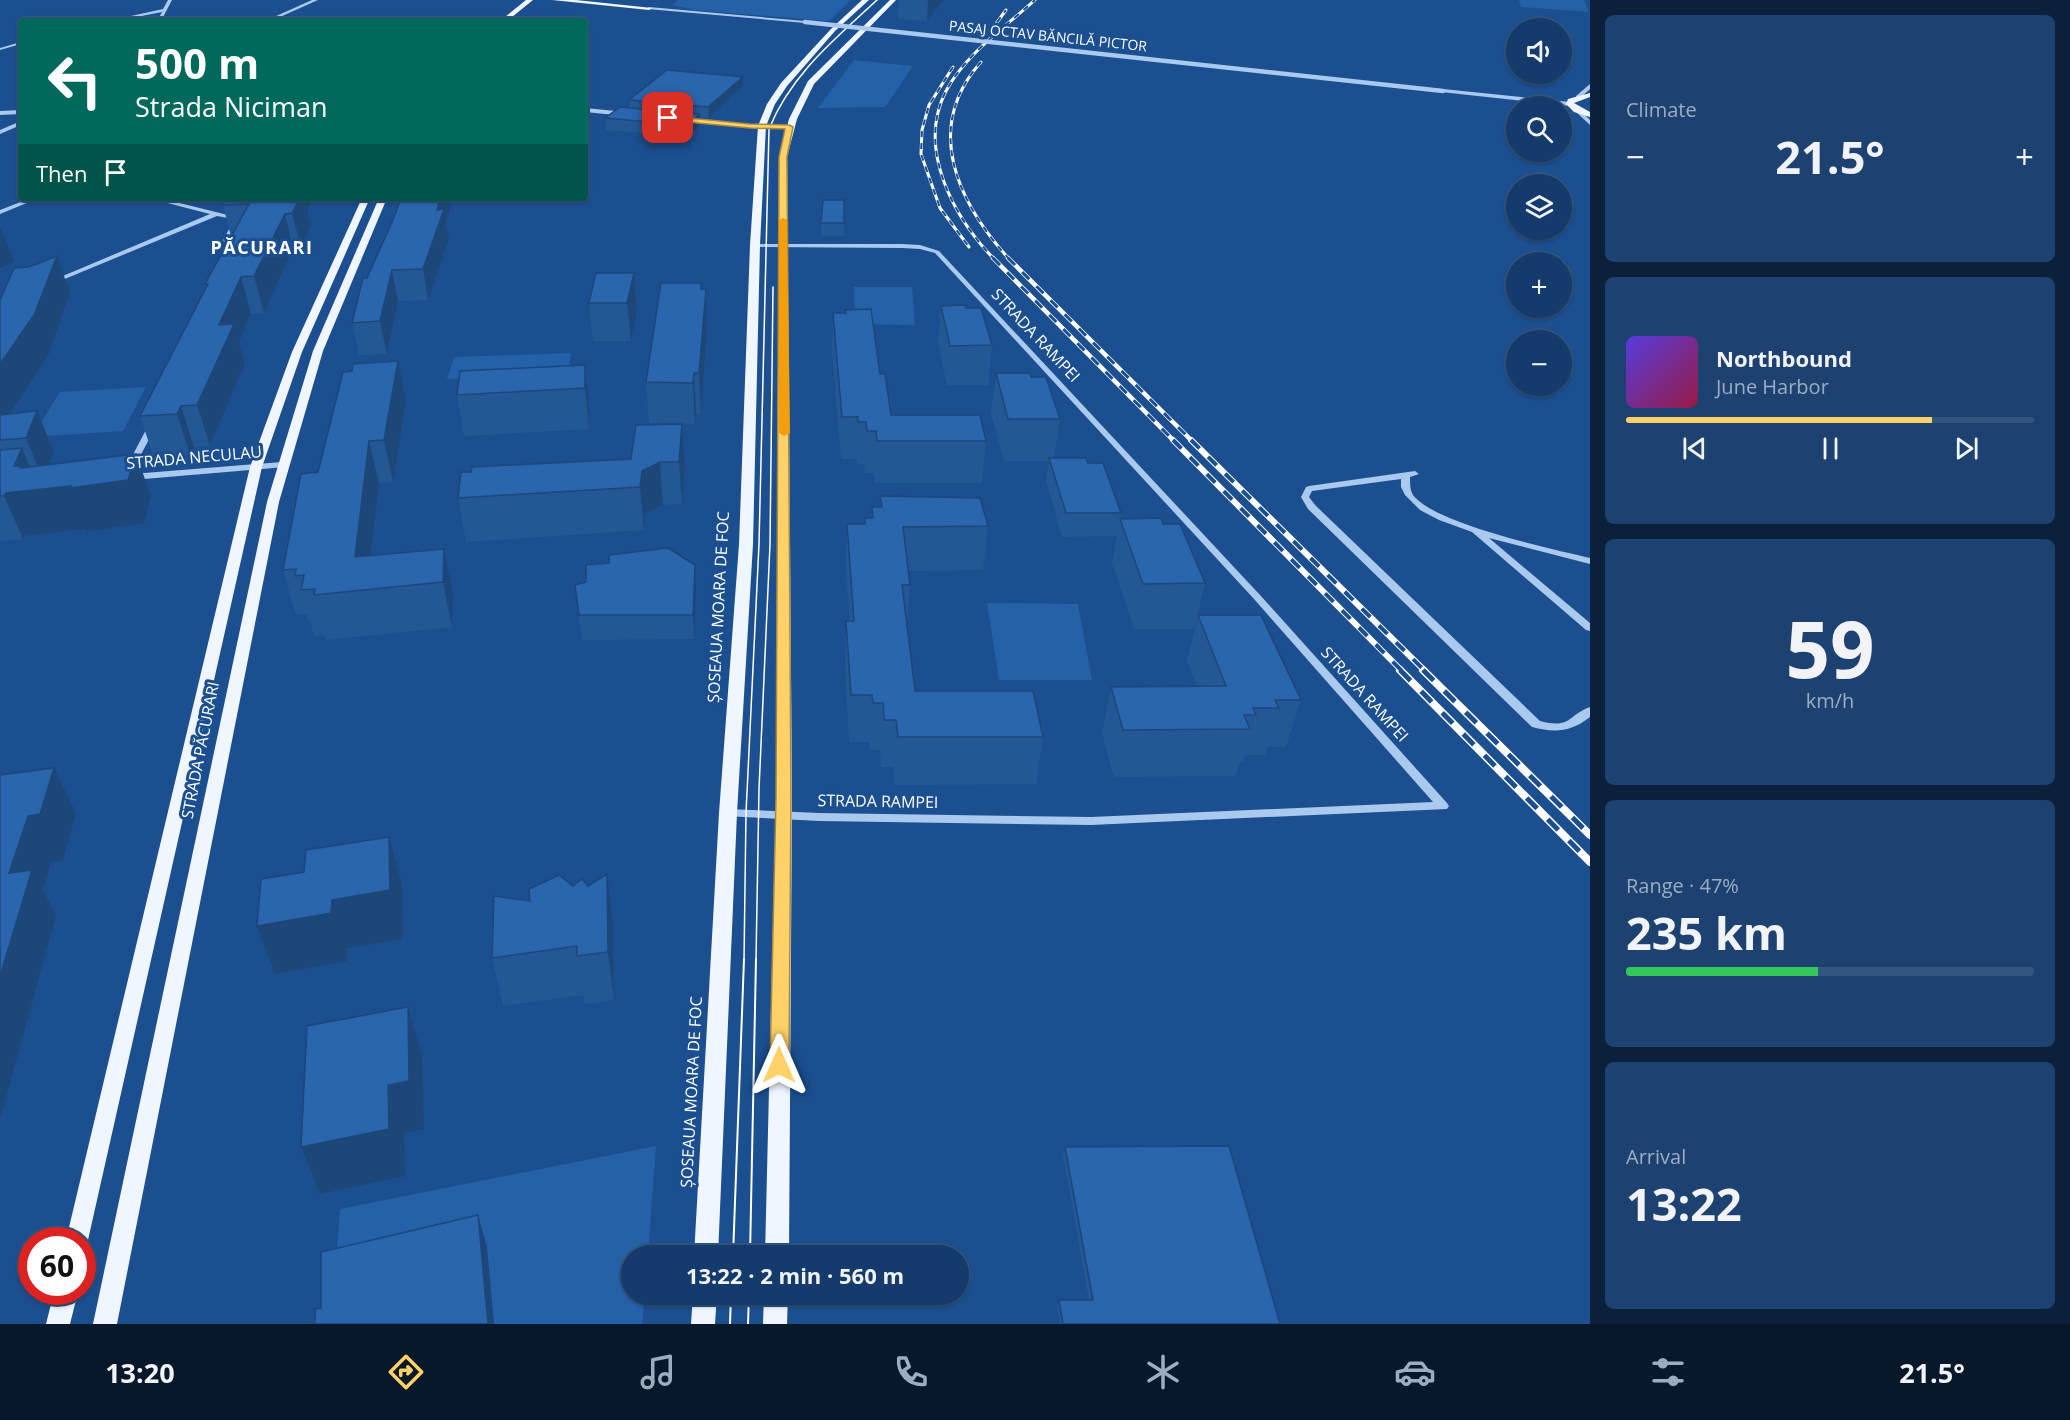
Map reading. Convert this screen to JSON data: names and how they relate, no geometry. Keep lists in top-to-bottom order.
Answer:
{
  "streets": {
    "main road": ["ȘOSEAUA MOARA DE FOC", "STRADA PĂCURARI"],
    "street": ["PASAJ OCTAV BĂNCILĂ PICTOR", "STRADA RAMPEI", "STRADA NECULAU"]
  },
  "crossings": [
    ["STRADA RAMPEI", "ȘOSEAUA MOARA DE FOC"],
    ["STRADA NECULAU", "STRADA PĂCURARI"]
  ],
  "districts": ["PĂCURARI"],
  "page": {
    "tile": [
      "Climate",
      ["59", "km/h"],
      ["Range · 47%", "235 km"],
      ["Arrival", "13:22"]
    ],
    "map_buttons": ["+", "−"],
    "turn": ["500 m", "Strada Niciman"],
    "heat": ["−", "21.5°", "+"],
    "then": "Then",
    "song": ["Northbound", "June Harbor"],
    "limit": "60",
    "trip": "13:22 · 2 min · 560 m",
    "tabs": ["13:20", "21.5°"]
  }
}
